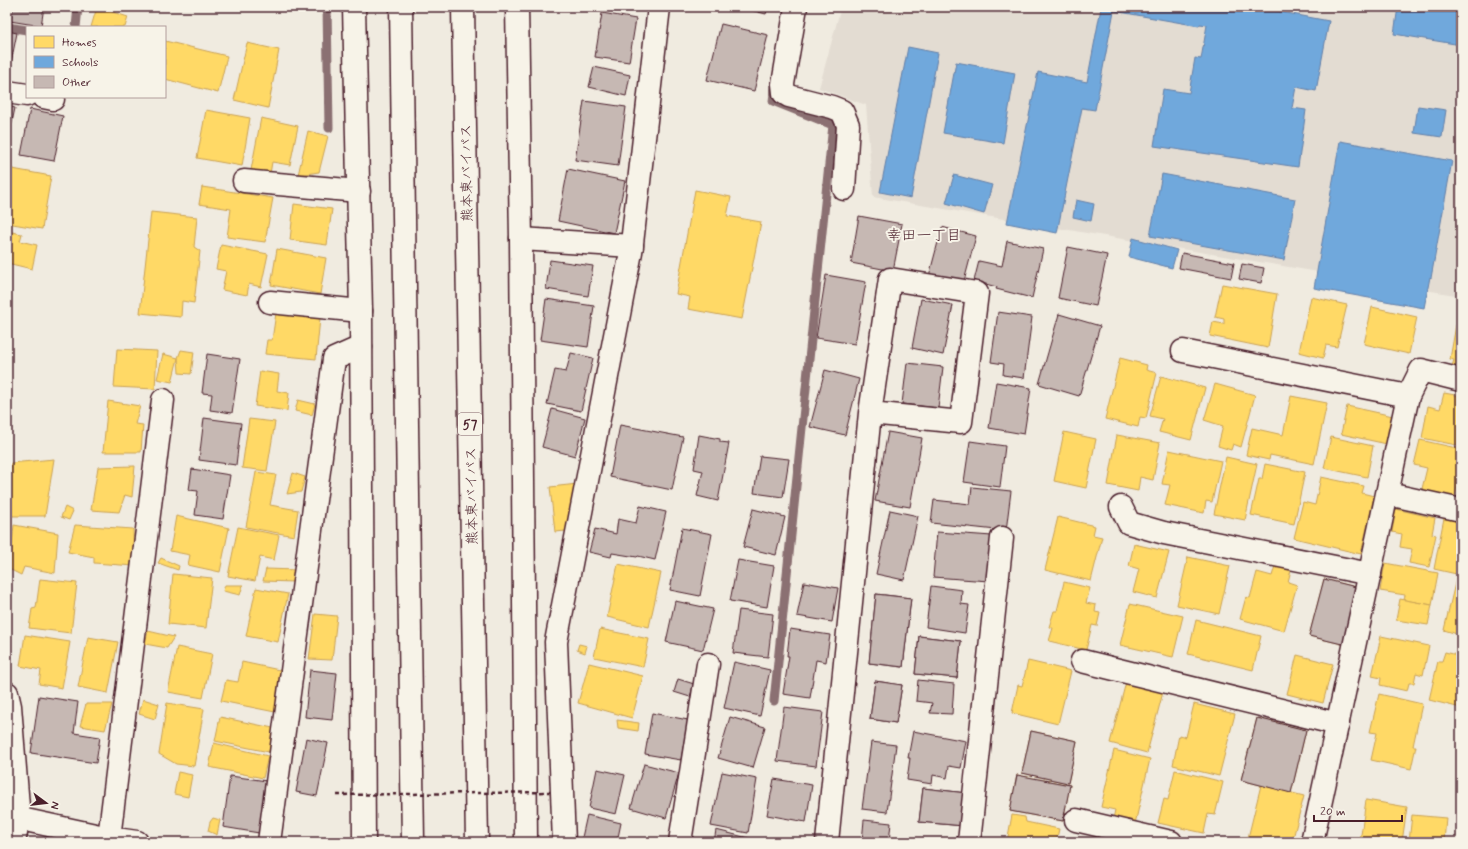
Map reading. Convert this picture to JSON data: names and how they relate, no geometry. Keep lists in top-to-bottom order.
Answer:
{
  "streets": {
    "main road": ["熊本東バイパス", "57"]
  },
  "districts": ["幸田一丁目"],
  "legend": ["Homes", "Schools", "Other"],
  "scale_bar": "20 m",
  "north": "right"
}
